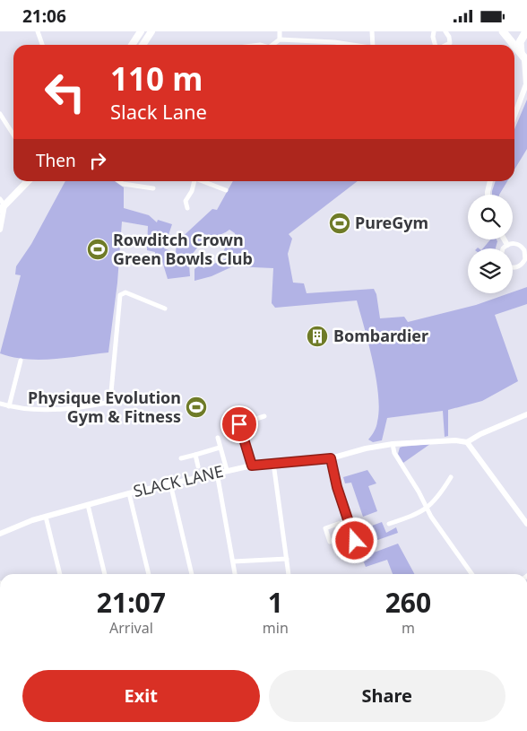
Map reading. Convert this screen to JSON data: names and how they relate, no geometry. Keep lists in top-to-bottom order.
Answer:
{
  "streets": {
    "street": ["SLACK LANE"]
  },
  "places": {
    "sports": ["PureGym", "Rowditch Crown Green Bowls Club", "Physique Evolution Gym & Fitness"],
    "building": ["Bombardier"]
  },
  "page": {
    "status": "21:06",
    "turn": ["110 m", "Slack Lane"],
    "then": "Then",
    "eta": [
      "21:07",
      "Arrival",
      "1",
      "min",
      "260",
      "m"
    ],
    "buttons": ["Exit", "Share"]
  }
}
